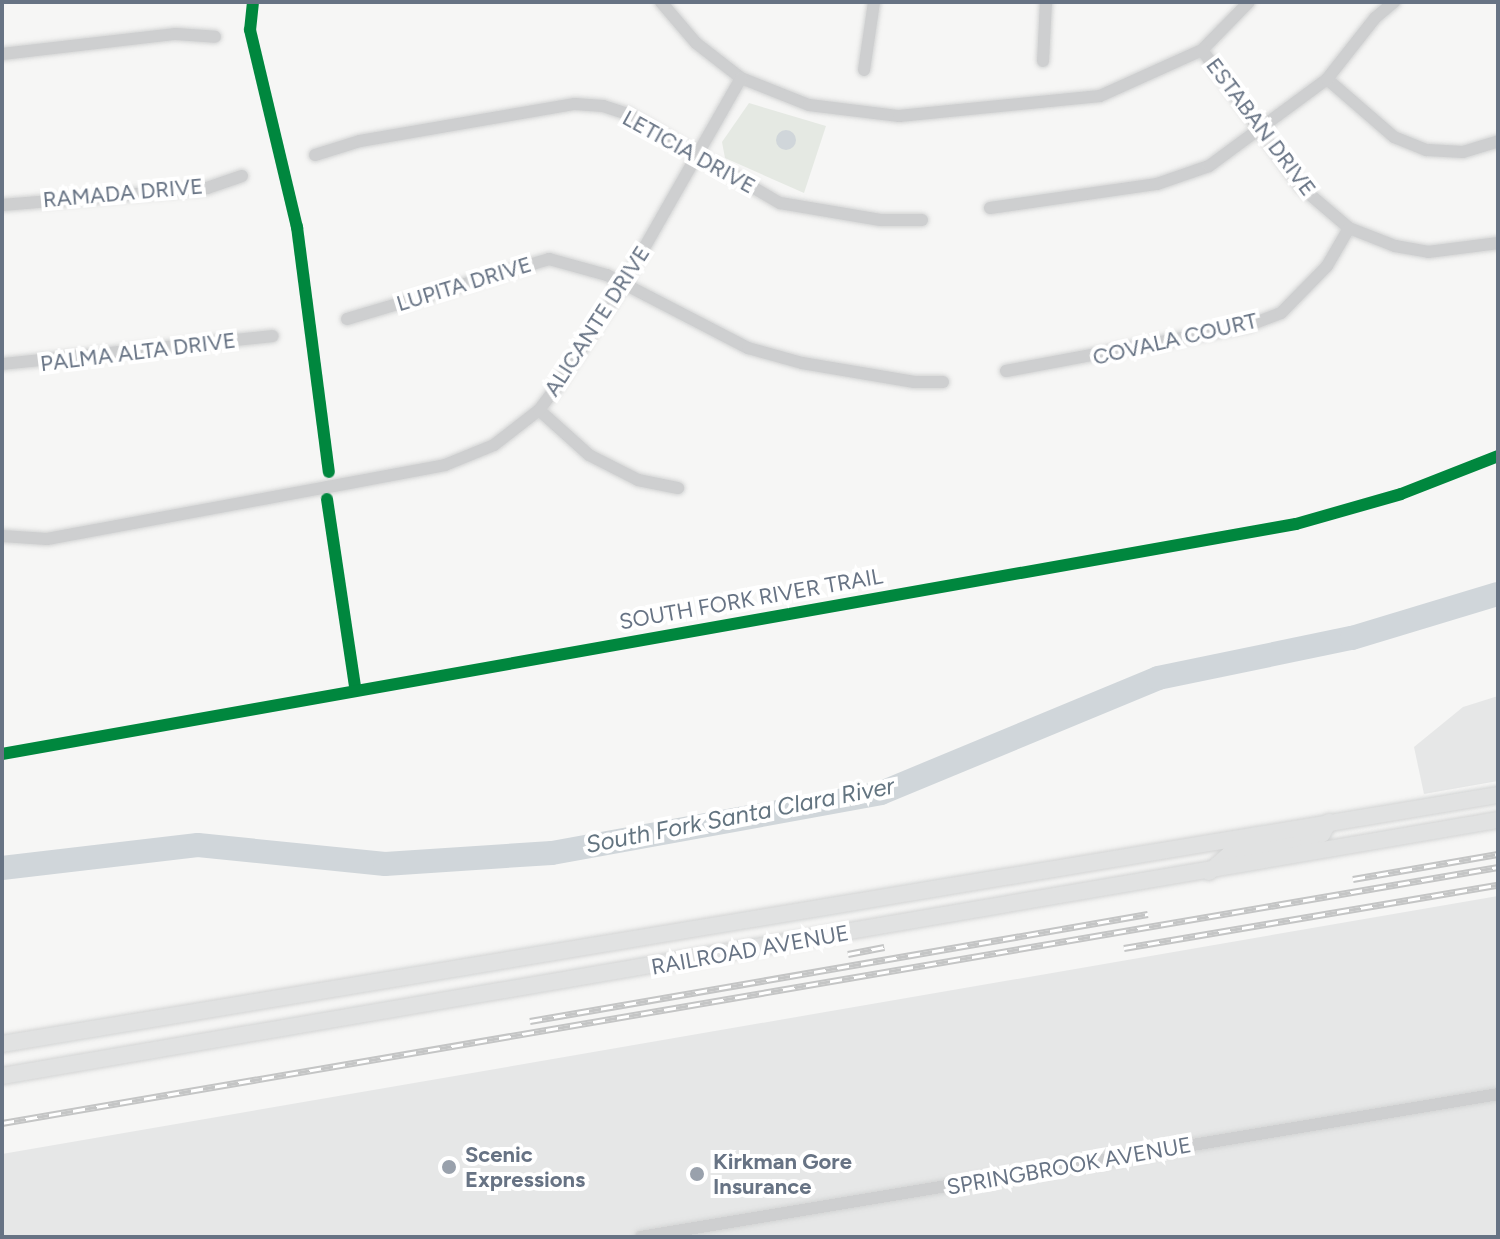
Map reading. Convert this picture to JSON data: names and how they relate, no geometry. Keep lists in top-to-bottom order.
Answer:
{
  "streets": {
    "main road": ["RAILROAD AVENUE"],
    "street": [
      "ESTABAN DRIVE",
      "LETICIA DRIVE",
      "RAMADA DRIVE",
      "LUPITA DRIVE",
      "ALICANTE DRIVE",
      "COVALA COURT",
      "PALMA ALTA DRIVE",
      "SPRINGBROOK AVENUE"
    ],
    "cycle path": ["SOUTH FORK RIVER TRAIL"]
  },
  "crossings": [
    ["ESTABAN DRIVE", "COVALA COURT"],
    ["LETICIA DRIVE", "ALICANTE DRIVE"],
    ["LUPITA DRIVE", "ALICANTE DRIVE"]
  ],
  "water": ["South Fork Santa Clara River"],
  "places": ["Scenic Expressions", "Kirkman Gore Insurance"]
}
